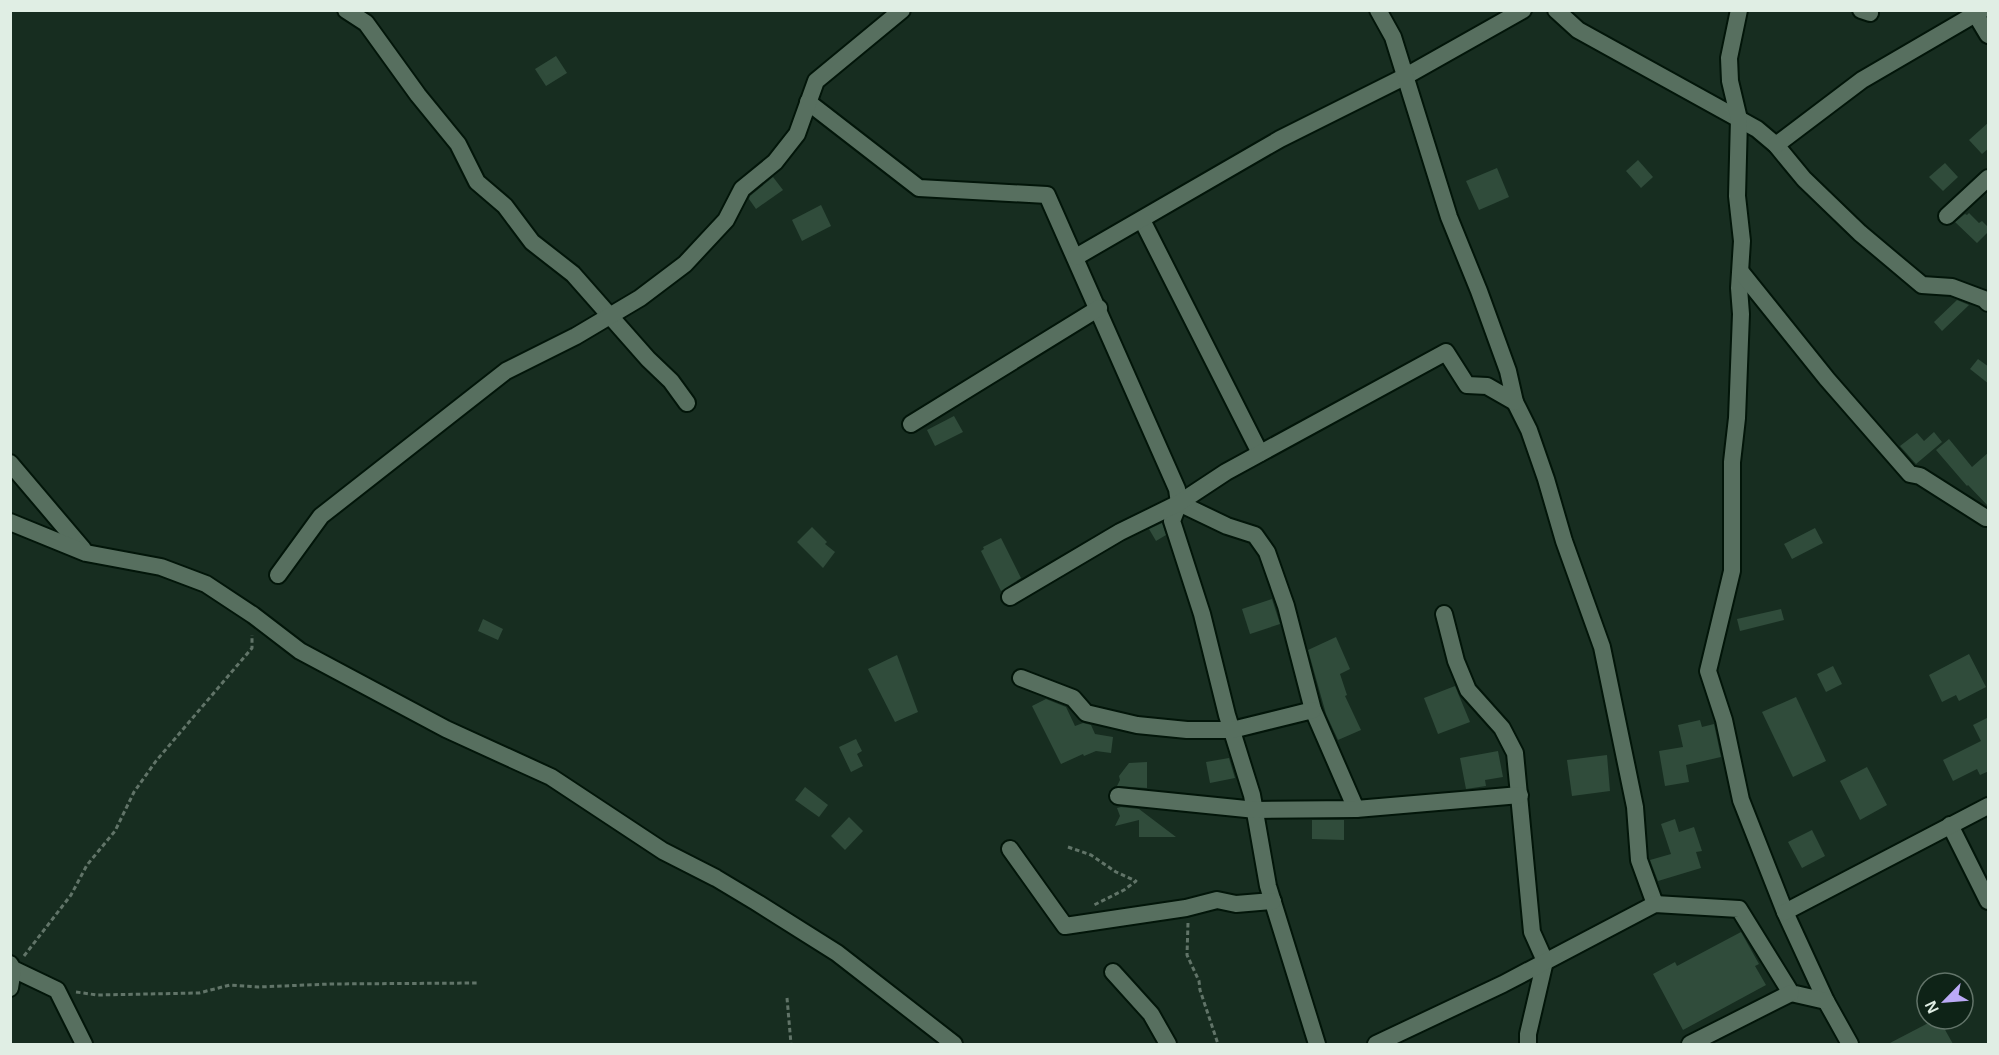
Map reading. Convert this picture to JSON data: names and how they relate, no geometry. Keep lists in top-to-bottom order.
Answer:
{
  "north": "bottom left"
}
